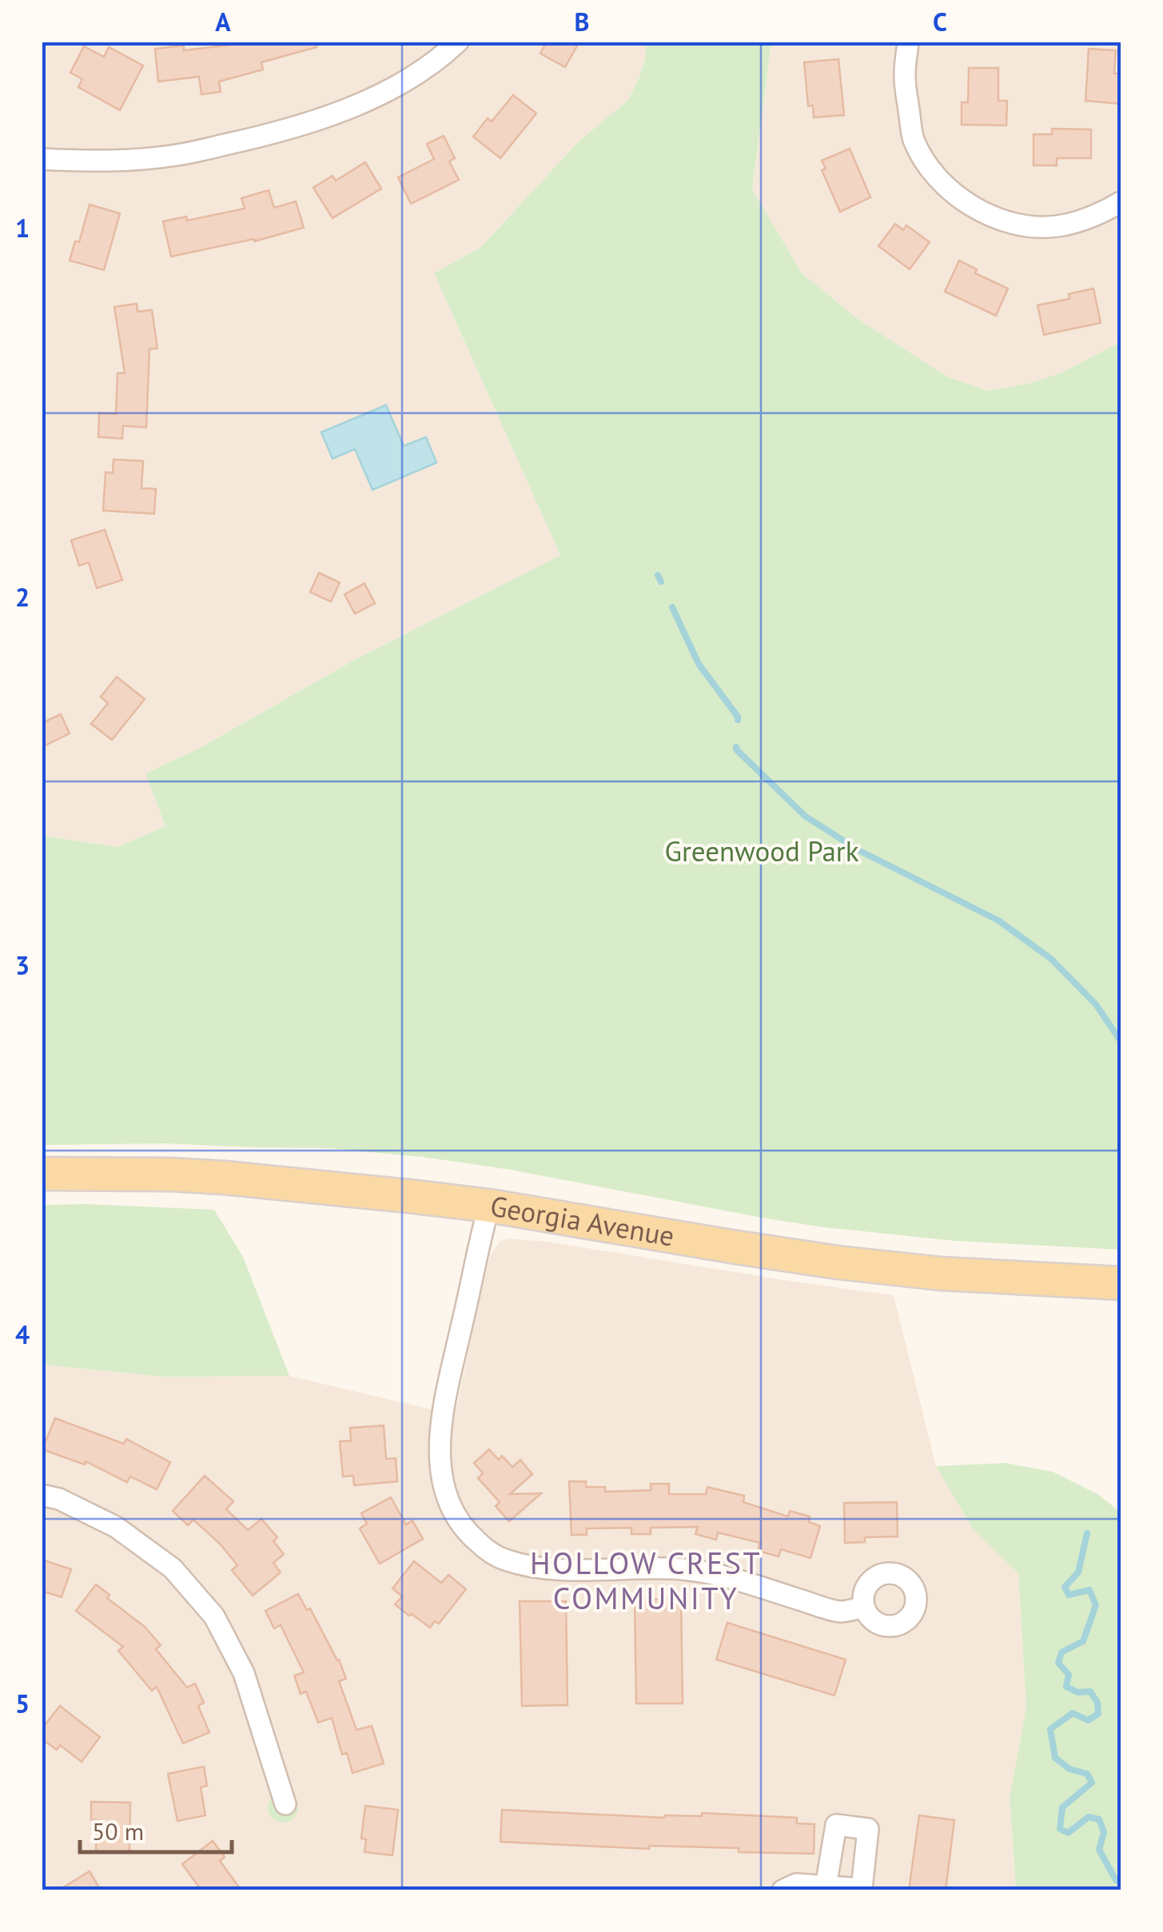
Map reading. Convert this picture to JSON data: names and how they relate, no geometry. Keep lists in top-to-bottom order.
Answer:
{
  "streets": {
    "main road": ["Georgia Avenue"]
  },
  "districts": ["HOLLOW CREST COMMUNITY"],
  "parks": ["Greenwood Park"],
  "scale_bar": "50 m",
  "grid": {
    "columns": ["A", "B", "C"],
    "rows": [
      "1",
      "2",
      "3",
      "4",
      "5"
    ]
  }
}
